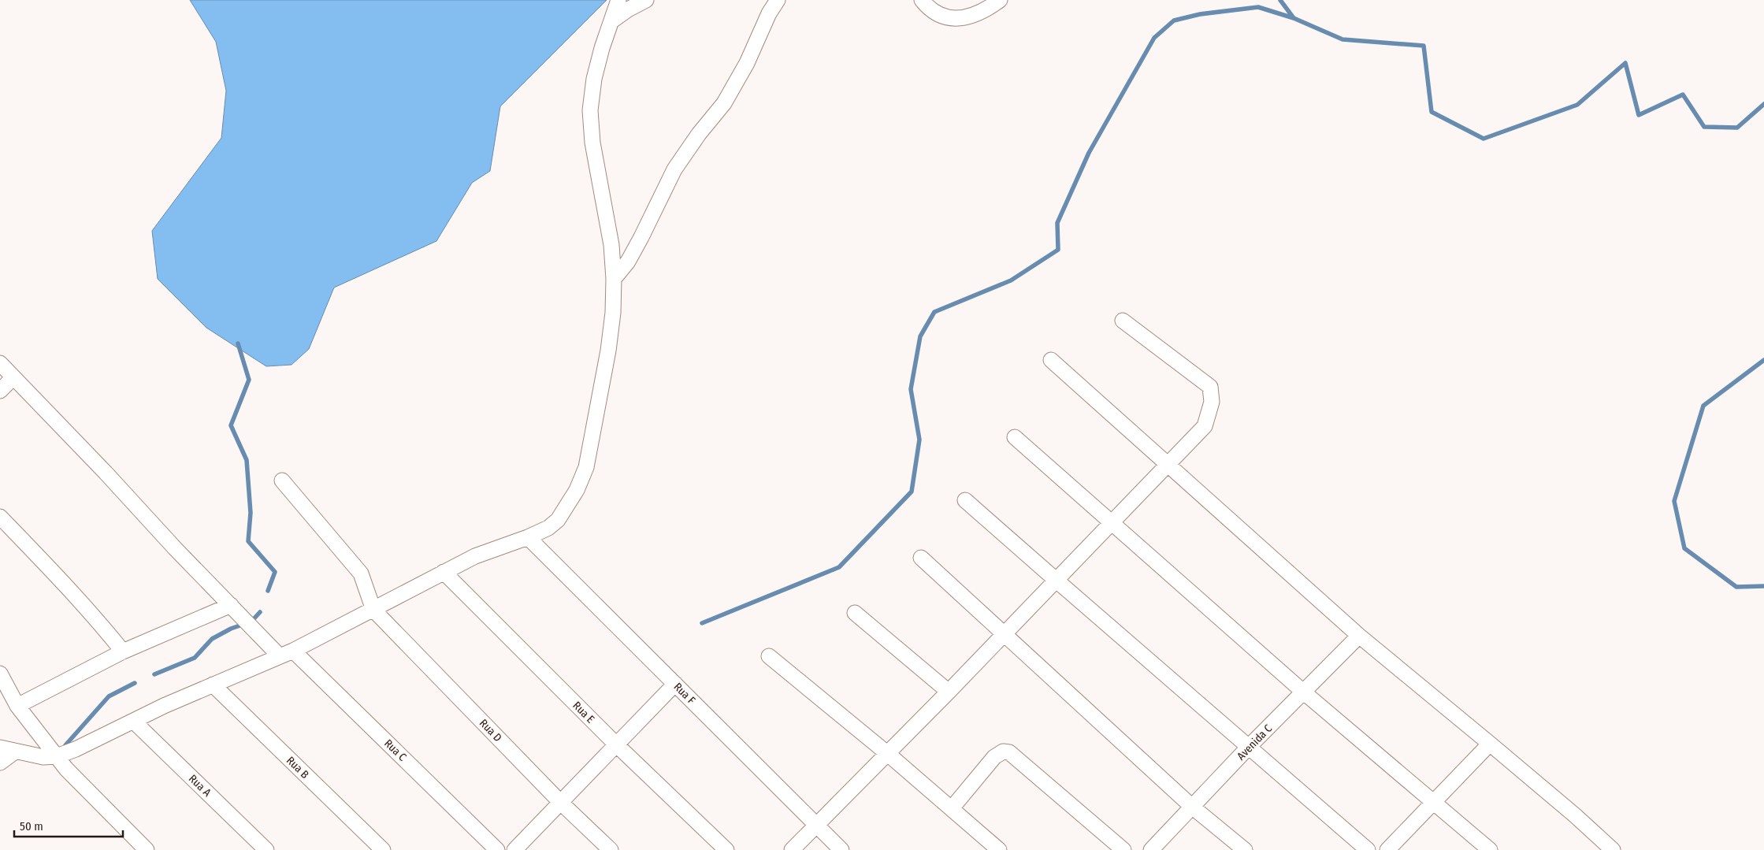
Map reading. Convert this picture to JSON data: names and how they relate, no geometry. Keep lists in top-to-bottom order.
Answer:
{
  "streets": {
    "street": [
      "Rua F",
      "Rua E",
      "Rua D",
      "Avenida C",
      "Rua C",
      "Rua B",
      "Rua A"
    ]
  },
  "scale_bar": "50 m"
}
